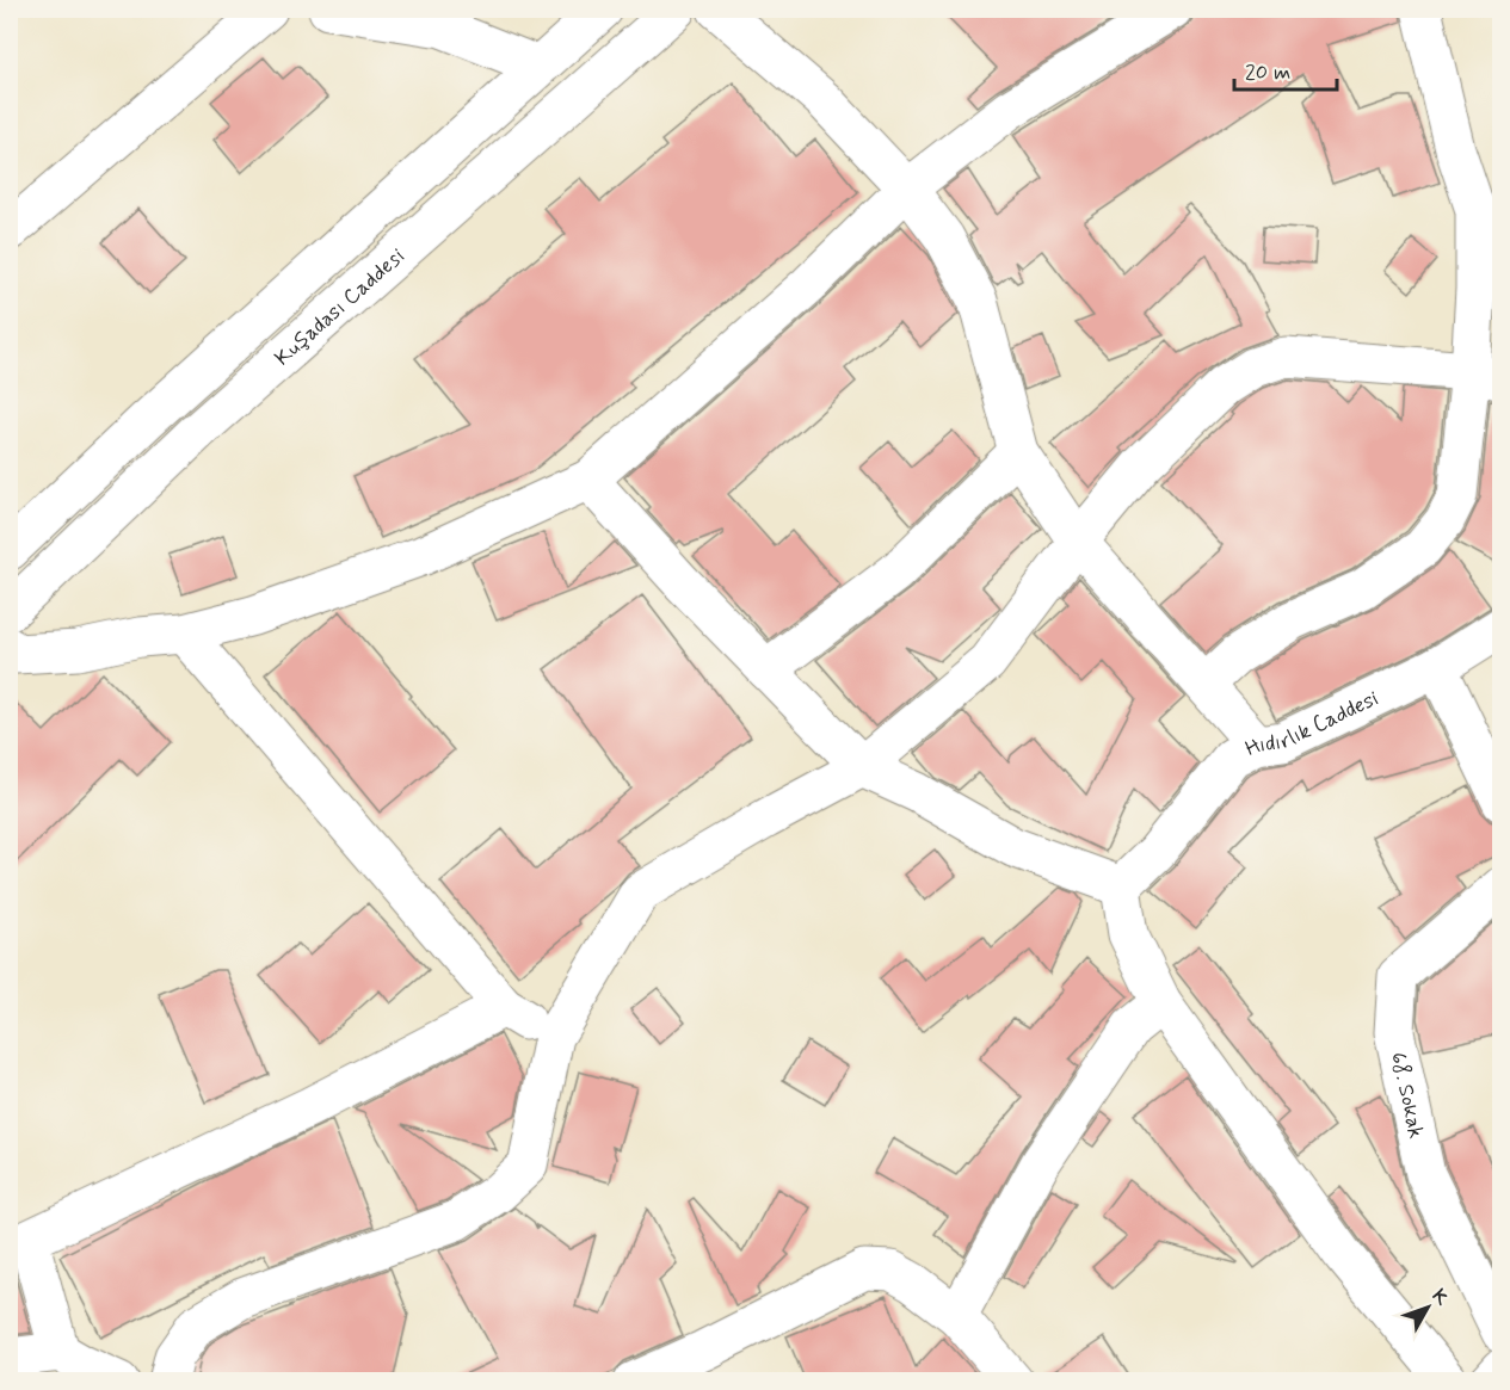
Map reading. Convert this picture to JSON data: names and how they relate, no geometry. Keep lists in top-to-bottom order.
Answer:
{
  "streets": {
    "street": ["Kuşadası Caddesi", "Hıdırlık Caddesi", "68. Sokak"]
  },
  "scale_bar": "20 m",
  "north": "top right"
}
